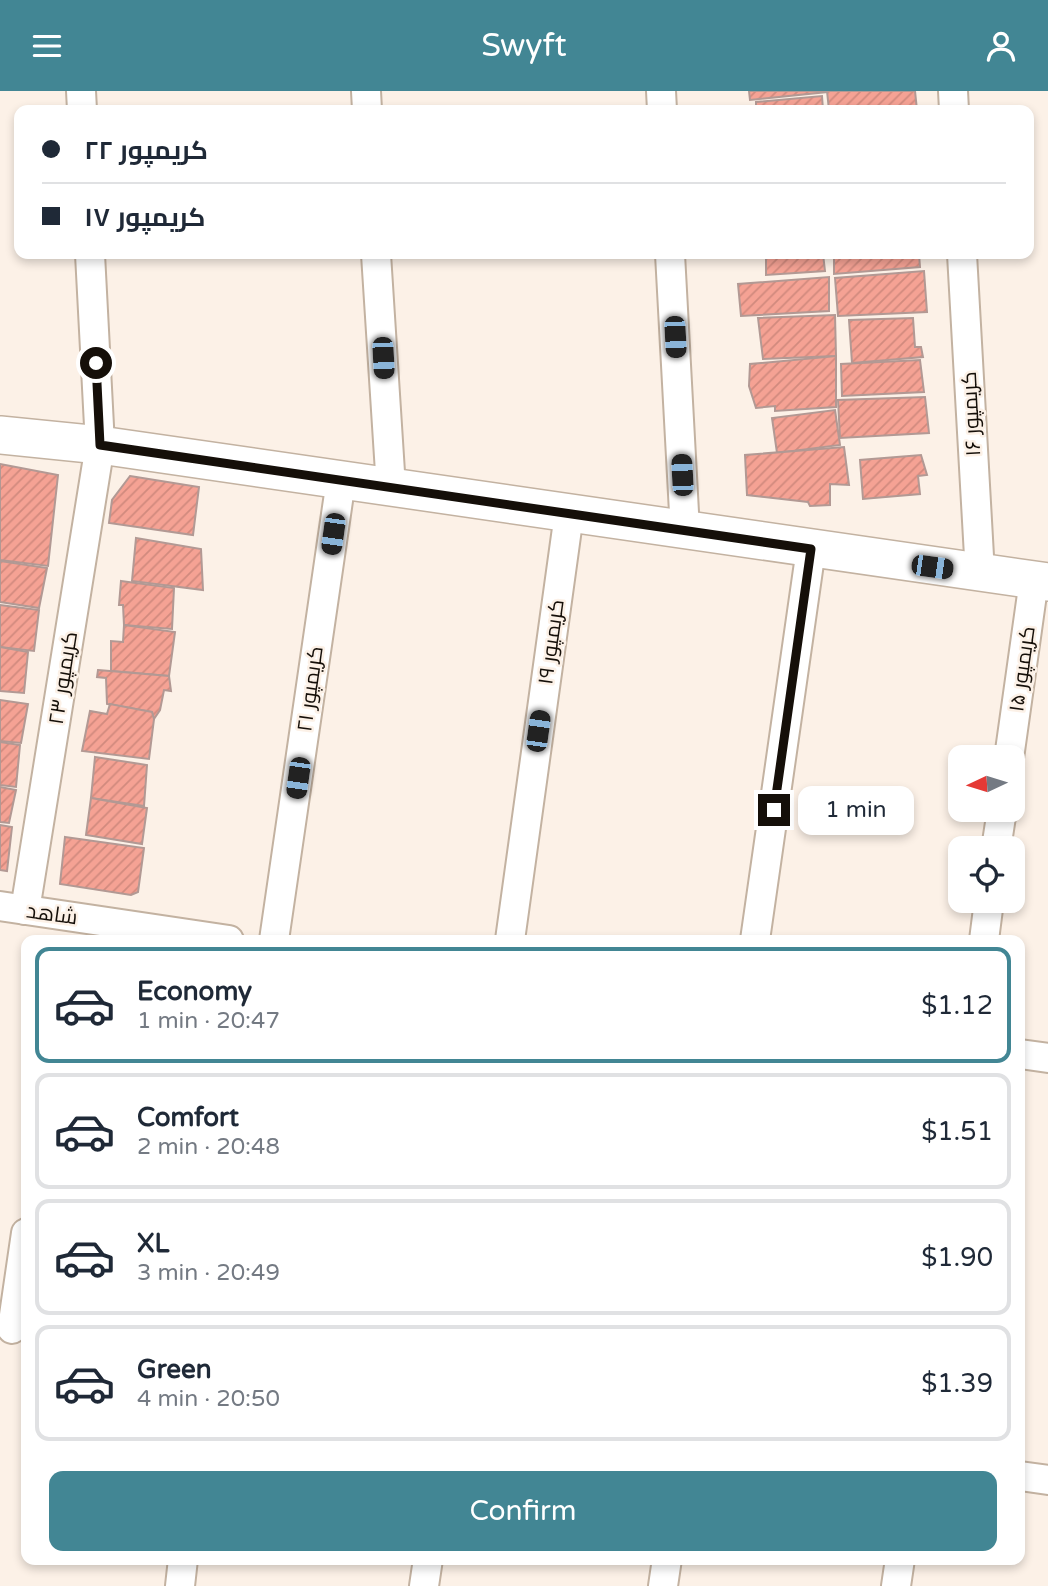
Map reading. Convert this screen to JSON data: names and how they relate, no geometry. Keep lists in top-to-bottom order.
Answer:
{
  "streets": {
    "street": [
      "کریمپور ۱۶",
      "کریمپور ۱۹",
      "کریمپور ۱۵",
      "کریمپور ۲۳",
      "کریمپور ۲۱",
      "شاهد"
    ]
  },
  "crossings": [
    ["کریمپور ۲۳", "شاهد"]
  ],
  "north": "left",
  "page": {
    "header": "Swyft",
    "banner": ["کریمپور ۲۲", "کریمپور ۱۷"],
    "bubble": "1 min",
    "list": [
      {
        "name": "Economy",
        "note": "1 min · 20:47",
        "value": "$1.12"
      },
      {
        "name": "Comfort",
        "note": "2 min · 20:48",
        "value": "$1.51"
      },
      {
        "name": "XL",
        "note": "3 min · 20:49",
        "value": "$1.90"
      },
      {
        "name": "Green",
        "note": "4 min · 20:50",
        "value": "$1.39"
      }
    ],
    "buttons": "Confirm"
  }
}
